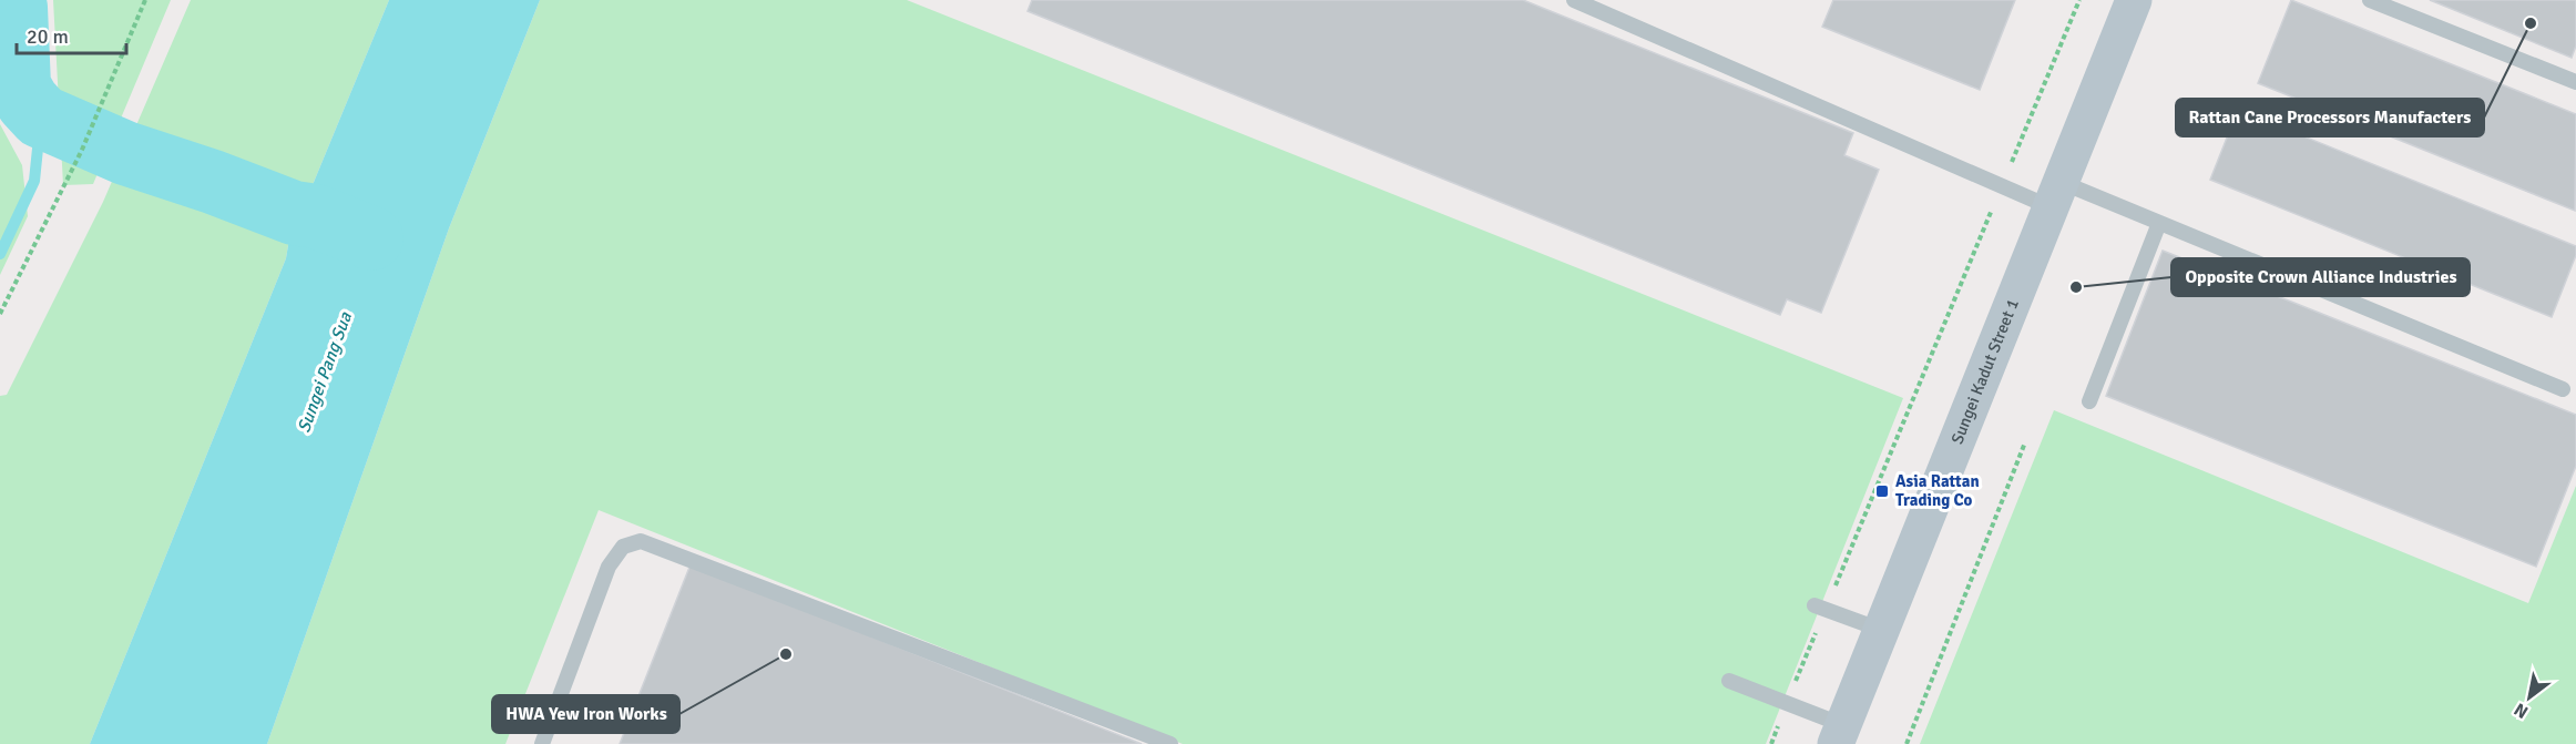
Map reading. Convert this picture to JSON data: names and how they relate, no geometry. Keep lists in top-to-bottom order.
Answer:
{
  "streets": {
    "street": ["Sungei Kadut Street 1"]
  },
  "water": ["Sungei Pang Sua"],
  "places": {
    "other": ["Rattan Cane Processors Manufacters", "Opposite Crown Alliance Industries", "HWA Yew Iron Works"],
    "transit": ["Asia Rattan Trading Co"]
  },
  "scale_bar": "20 m",
  "north": "bottom left"
}
